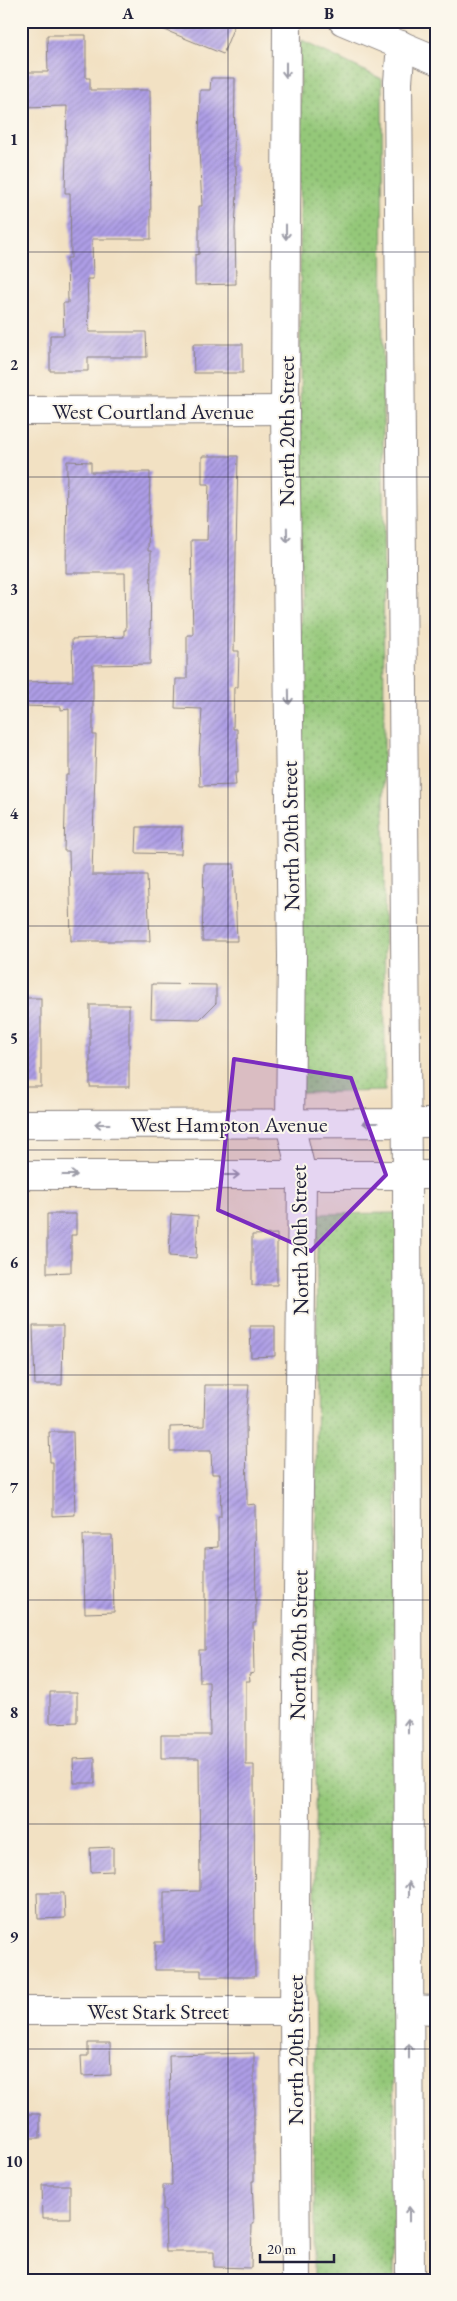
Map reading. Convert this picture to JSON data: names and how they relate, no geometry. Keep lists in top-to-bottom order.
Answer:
{
  "streets": {
    "street": [
      "West Courtland Avenue",
      "North 20th Street",
      "West Hampton Avenue",
      "West Stark Street"
    ]
  },
  "crossings": [
    ["West Courtland Avenue", "North 20th Street"],
    ["North 20th Street", "West Hampton Avenue"],
    ["North 20th Street", "West Stark Street"]
  ],
  "scale_bar": "20 m",
  "grid": {
    "columns": ["A", "B"],
    "rows": [
      "1",
      "2",
      "3",
      "4",
      "5",
      "6",
      "7",
      "8",
      "9",
      "10"
    ]
  }
}
